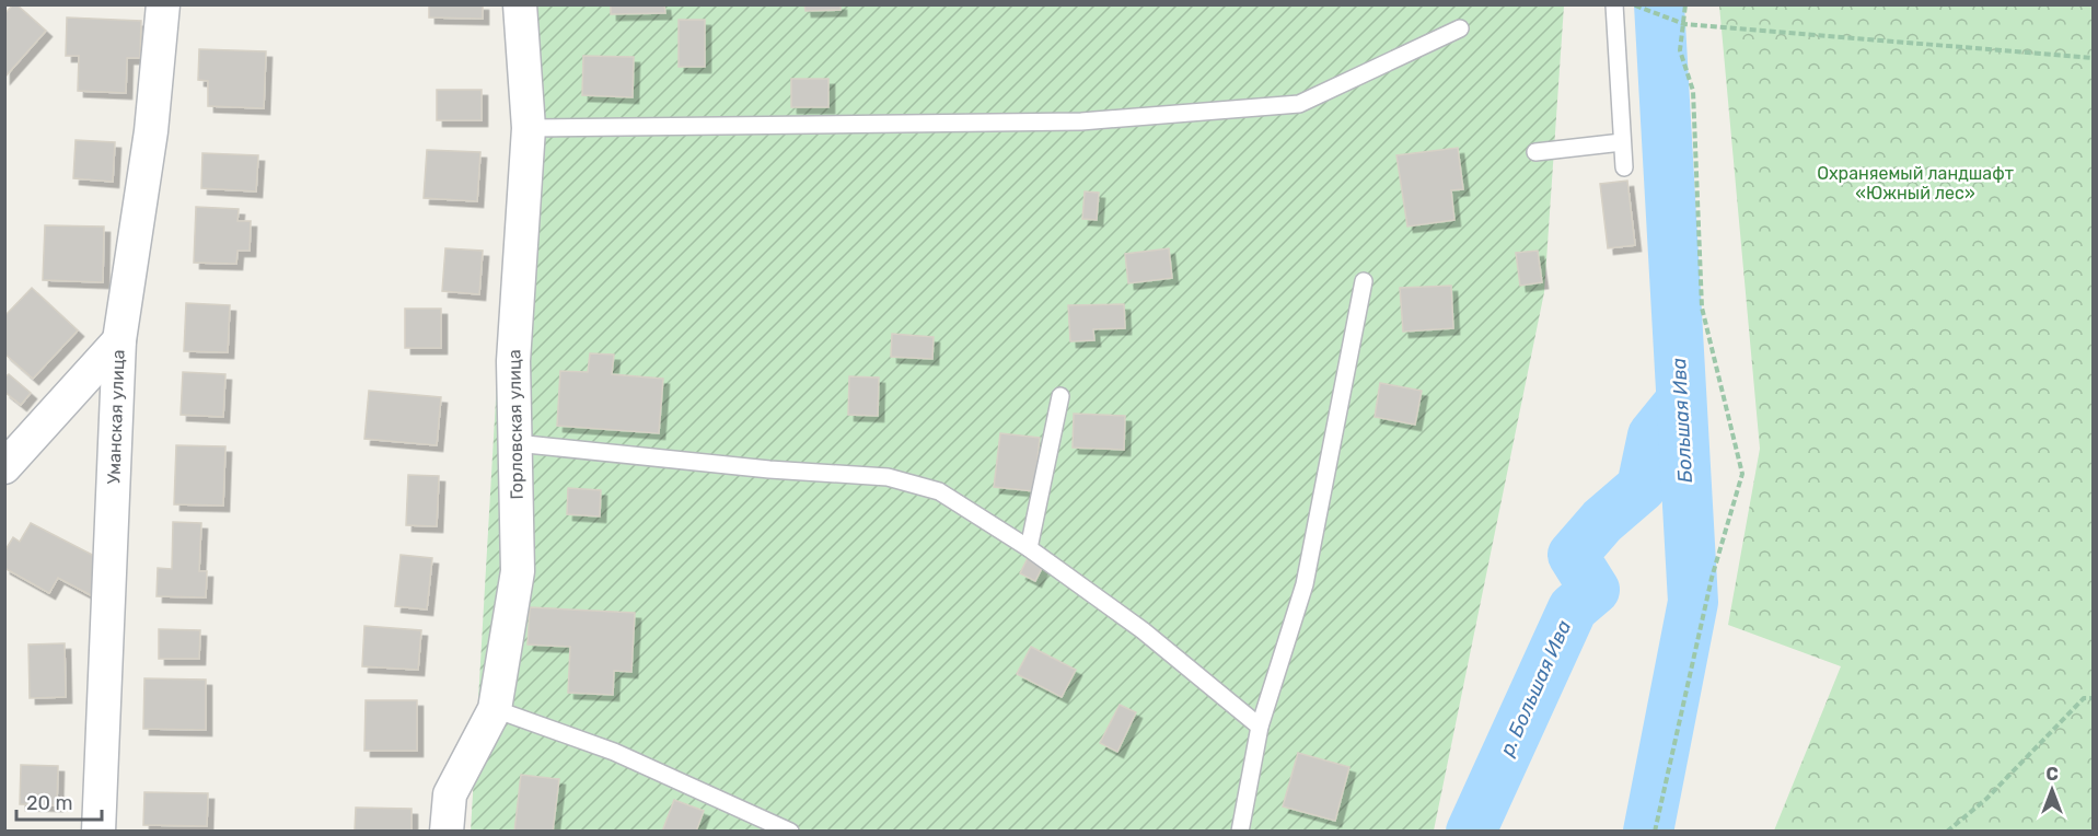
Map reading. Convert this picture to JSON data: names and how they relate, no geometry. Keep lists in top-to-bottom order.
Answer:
{
  "streets": {
    "street": ["Уманская улица", "Горловская улица"]
  },
  "water": ["Большая Ива", "р. Большая Ива"],
  "parks": ["Охраняемый ландшафт «Южный лес»"],
  "scale_bar": "20 m",
  "north": "top"
}
